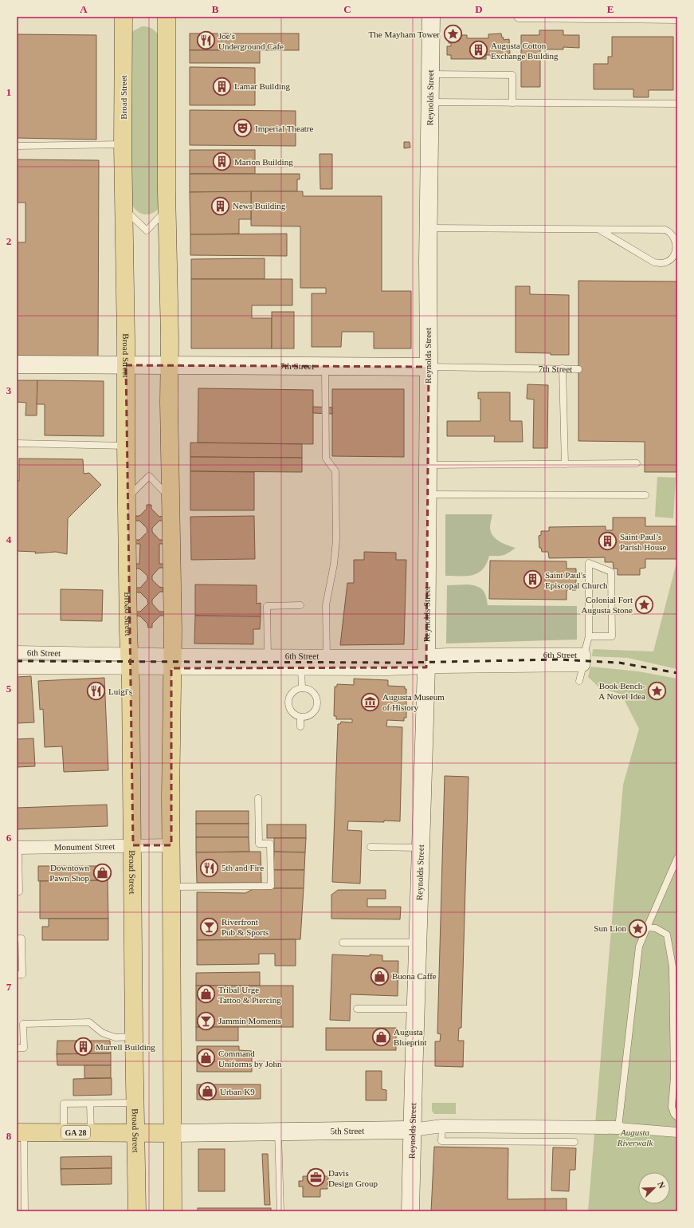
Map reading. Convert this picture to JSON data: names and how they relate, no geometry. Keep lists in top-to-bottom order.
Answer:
{
  "streets": {
    "main road": [
      "Broad Street",
      "Reynolds Street",
      "7th Street",
      "5th Street",
      "GA 28"
    ],
    "street": ["6th Street", "Monument Street"]
  },
  "crossings": [
    ["Broad Street", "7th Street"],
    ["Broad Street", "6th Street"],
    ["Broad Street", "Monument Street"],
    ["Broad Street", "5th Street"],
    ["Reynolds Street", "7th Street"],
    ["Reynolds Street", "6th Street"],
    ["Reynolds Street", "5th Street"]
  ],
  "parks": ["Augusta Riverwalk"],
  "places": {
    "place": [
      "The Mayham Tower",
      "Colonial Fort Augusta Stone",
      "Book Bench- A Novel Idea",
      "Sun Lion"
    ],
    "restaurant": ["Joe's Underground Cafe", "Luigi's", "5th and Fire"],
    "building": [
      "Augusta Cotton Exchange Building",
      "Lamar Building",
      "Marion Building",
      "News Building",
      "Saint Paul’s Parish House",
      "Saint Paul's Episcopal Church",
      "Murrell Building"
    ],
    "theatre": ["Imperial Theatre"],
    "museum": ["Augusta Museum of History"],
    "shop": [
      "Downtown Pawn Shop",
      "Buona Caffe",
      "Tribal Urge Tattoo & Piercing",
      "Augusta Blueprint",
      "Command Uniforms by John",
      "Urban K9"
    ],
    "bar": ["Riverfront Pub & Sports", "Jammin Moments"],
    "office": ["Davis Design Group"]
  },
  "north": "top right",
  "grid": {
    "columns": [
      "A",
      "B",
      "C",
      "D",
      "E"
    ],
    "rows": [
      "1",
      "2",
      "3",
      "4",
      "5",
      "6",
      "7",
      "8"
    ]
  }
}
